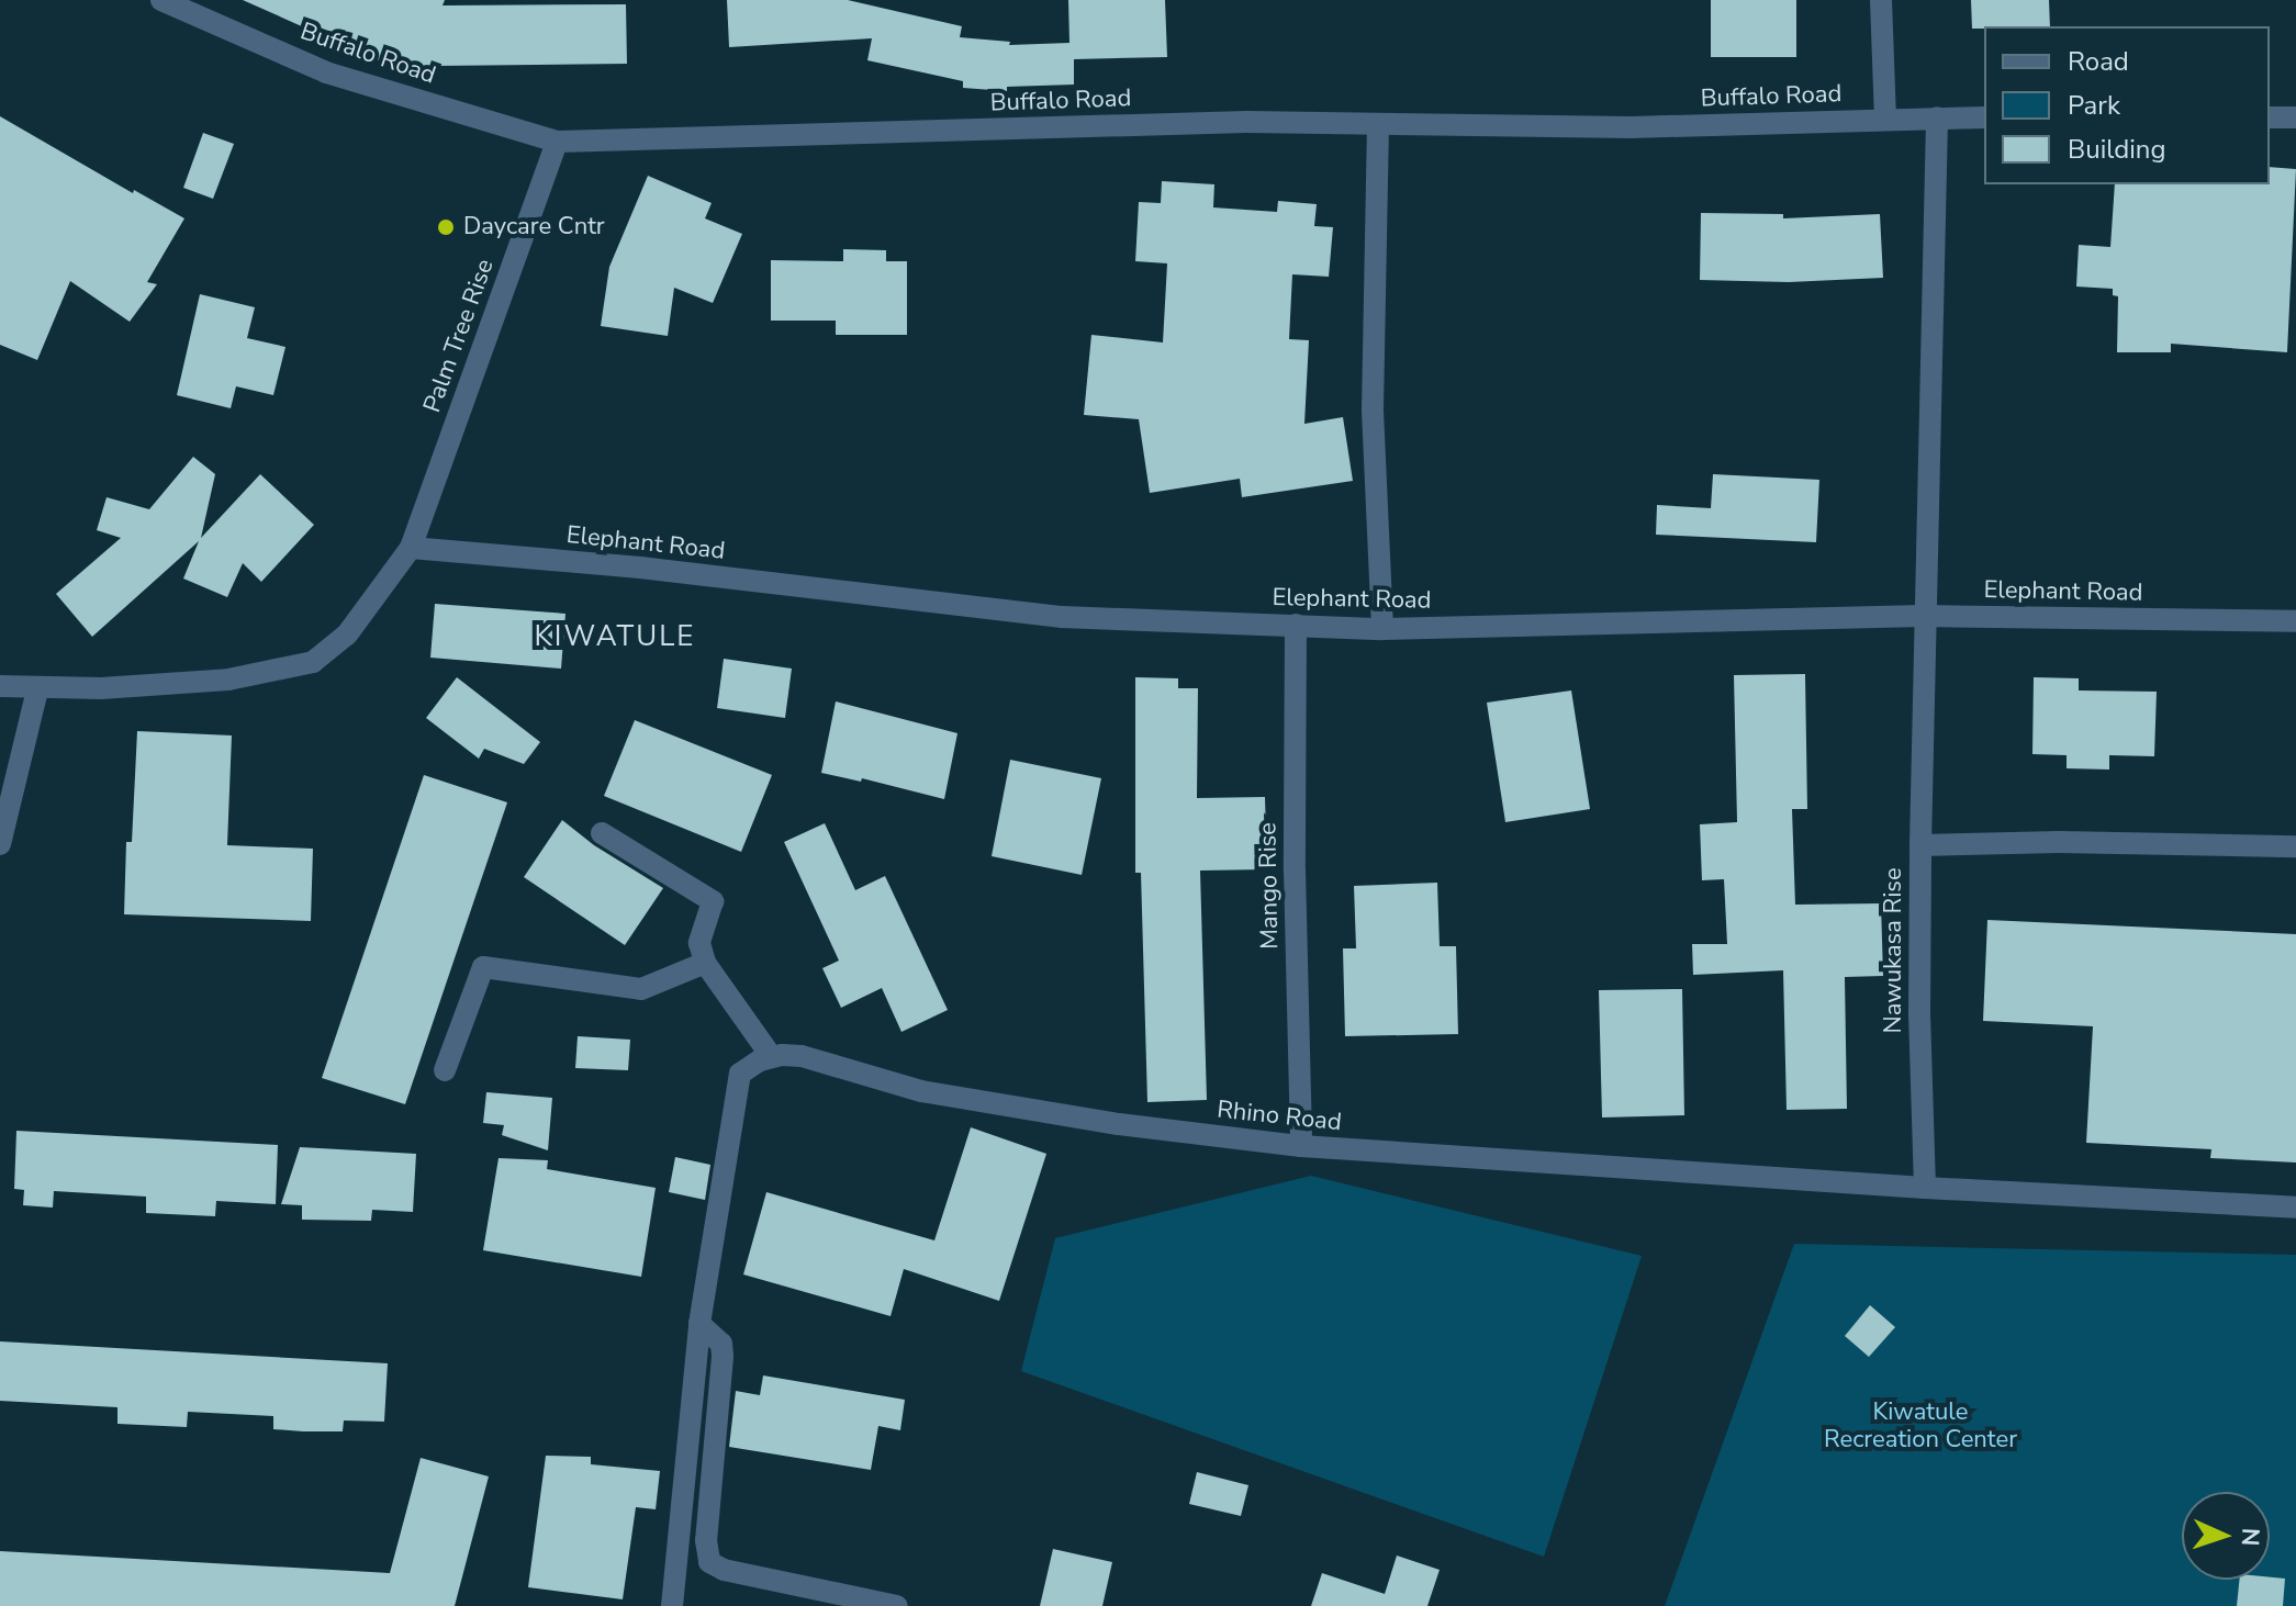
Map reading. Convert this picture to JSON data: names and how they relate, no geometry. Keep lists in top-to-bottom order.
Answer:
{
  "streets": {
    "street": [
      "Buffalo Road",
      "Palm Tree Rise",
      "Elephant Road",
      "Mango Rise",
      "Nawukasa Rise",
      "Rhino Road"
    ]
  },
  "crossings": [
    ["Buffalo Road", "Palm Tree Rise"],
    ["Buffalo Road", "Nawukasa Rise"],
    ["Palm Tree Rise", "Elephant Road"],
    ["Elephant Road", "Mango Rise"],
    ["Elephant Road", "Nawukasa Rise"],
    ["Mango Rise", "Rhino Road"],
    ["Nawukasa Rise", "Rhino Road"]
  ],
  "districts": ["KIWATULE"],
  "parks": ["Kiwatule Recreation Center"],
  "places": ["Daycare Cntr"],
  "legend": ["Road", "Park", "Building"],
  "north": "right"
}
